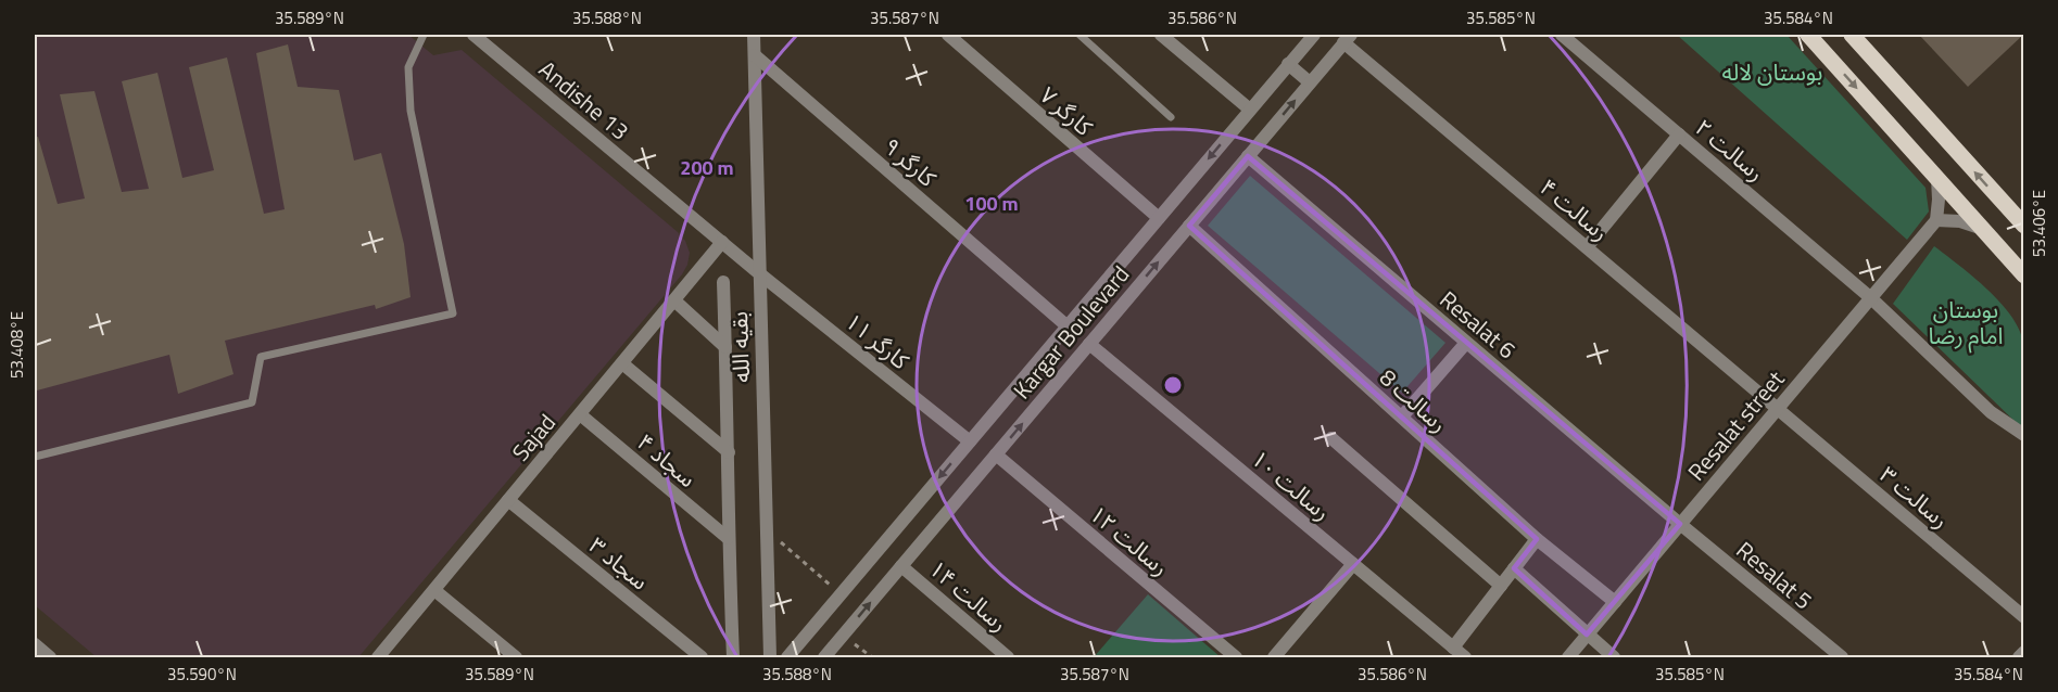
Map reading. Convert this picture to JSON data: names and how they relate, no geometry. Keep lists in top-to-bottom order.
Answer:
{
  "streets": {
    "street": [
      "Andishe 13",
      "کارگر ۷",
      "رسالت ۲",
      "کارگر ۹",
      "رسالت ۴",
      "Resalat 6",
      "Kargar Boulevard",
      "کارگر ۱۱",
      "بقیه الله",
      "رسالت 8",
      "Resalat street",
      "Sajad",
      "سجاد ۴",
      "رسالت ۱۰",
      "رسالت ۳",
      "رسالت ۱۲",
      "سجاد ۳",
      "Resalat 5",
      "رسالت ۱۴"
    ]
  },
  "crossings": [
    ["Andishe 13", "کارگر ۱۱"],
    ["Andishe 13", "بقیه الله"],
    ["Andishe 13", "Sajad"],
    ["کارگر ۷", "Kargar Boulevard"],
    ["رسالت ۲", "Resalat street"],
    ["کارگر ۹", "Kargar Boulevard"],
    ["کارگر ۹", "بقیه الله"],
    ["رسالت ۴", "Kargar Boulevard"],
    ["رسالت ۴", "Resalat street"],
    ["رسالت ۴", "رسالت ۳"],
    ["Resalat 6", "Kargar Boulevard"],
    ["Resalat 6", "Resalat street"],
    ["Resalat 6", "Resalat 5"],
    ["Kargar Boulevard", "کارگر ۱۱"],
    ["Kargar Boulevard", "رسالت 8"],
    ["Kargar Boulevard", "رسالت ۱۰"],
    ["Kargar Boulevard", "رسالت ۱۲"],
    ["Kargar Boulevard", "رسالت ۱۴"],
    ["کارگر ۱۱", "بقیه الله"],
    ["بقیه الله", "سجاد ۴"],
    ["رسالت 8", "Resalat street"],
    ["Resalat street", "رسالت ۳"],
    ["Resalat street", "Resalat 5"],
    ["Sajad", "سجاد ۴"],
    ["Sajad", "سجاد ۳"]
  ],
  "parks": ["بوستان لاله", "بوستان امام رضا"],
  "coordinates": [
    "35.589°N",
    "35.588°N",
    "35.587°N",
    "35.586°N",
    "35.585°N",
    "35.584°N",
    "53.406°E",
    "53.408°E",
    "35.590°N"
  ],
  "rings": ["200 m", "100 m"]
}
